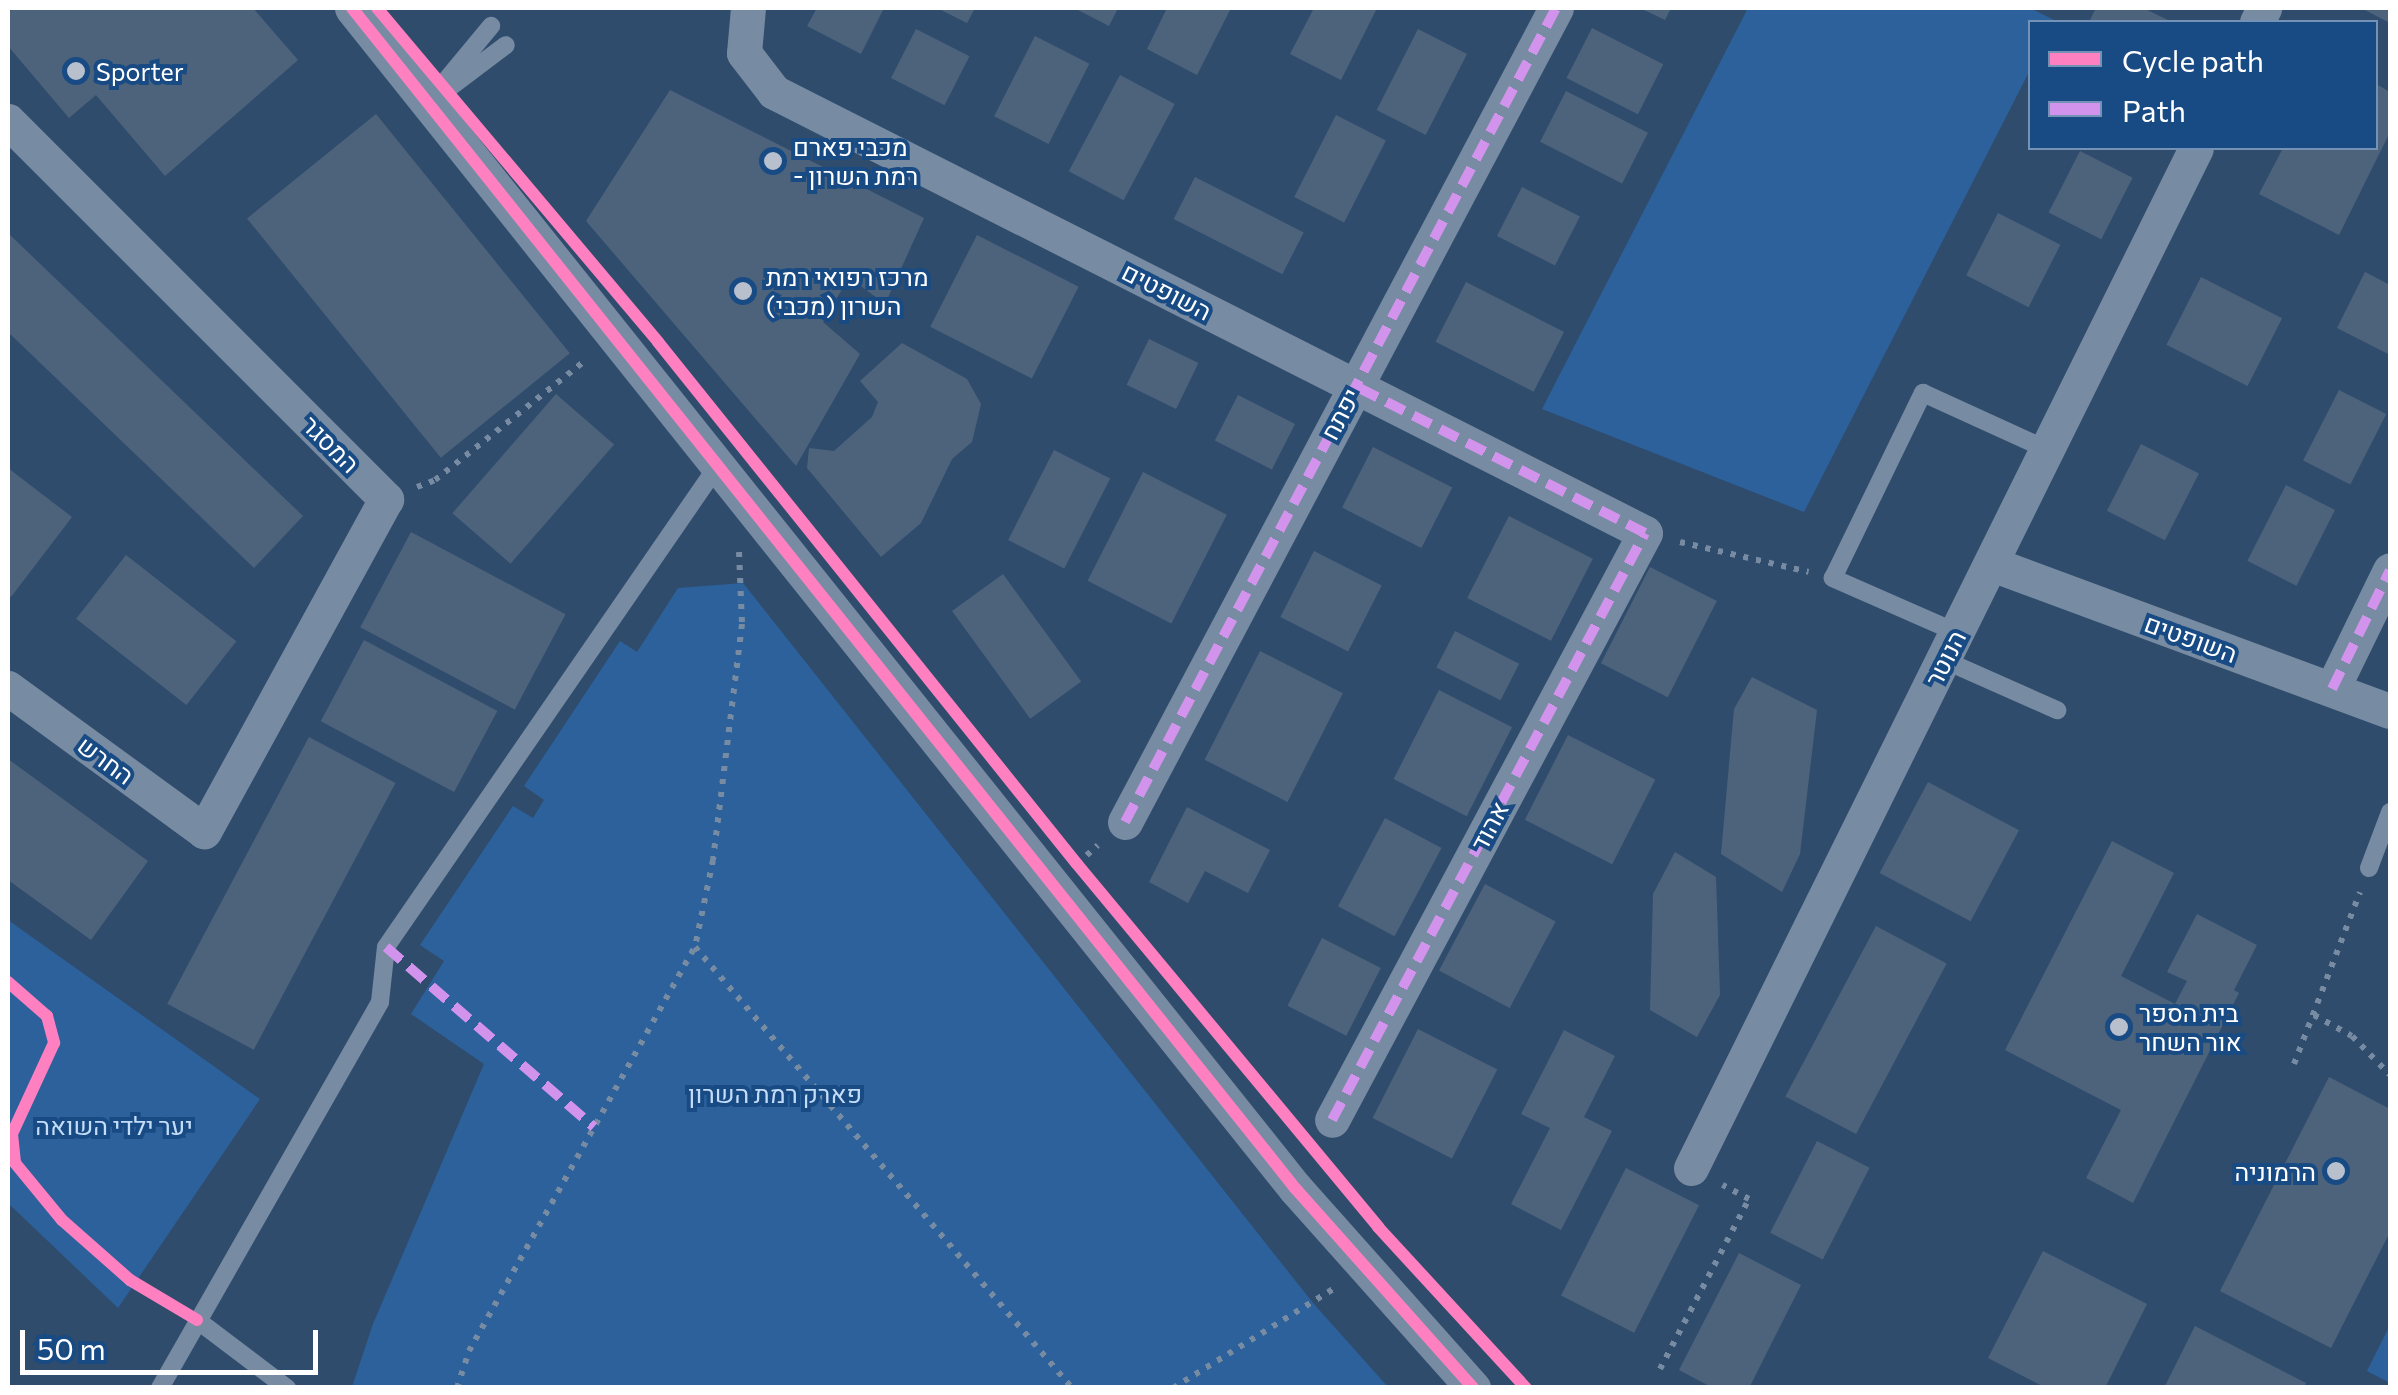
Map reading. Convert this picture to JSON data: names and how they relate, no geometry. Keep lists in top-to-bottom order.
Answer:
{
  "streets": {
    "street": [
      "השופטים",
      "יפתח",
      "המסגר",
      "הנוטר",
      "החרש",
      "אהוד"
    ]
  },
  "crossings": [
    ["השופטים", "יפתח"],
    ["השופטים", "הנוטר"],
    ["השופטים", "אהוד"],
    ["המסגר", "החרש"]
  ],
  "parks": ["פארק רמת השרון", "יער ילדי השואה"],
  "places": [
    "Sporter",
    "מכבי פארם - רמת השרון",
    "מרכז רפואי רמת השרון (מכבי)",
    "בית הספר אור השחר",
    "הרמוניה"
  ],
  "legend": ["Cycle path", "Path"],
  "scale_bar": "50 m"
}
